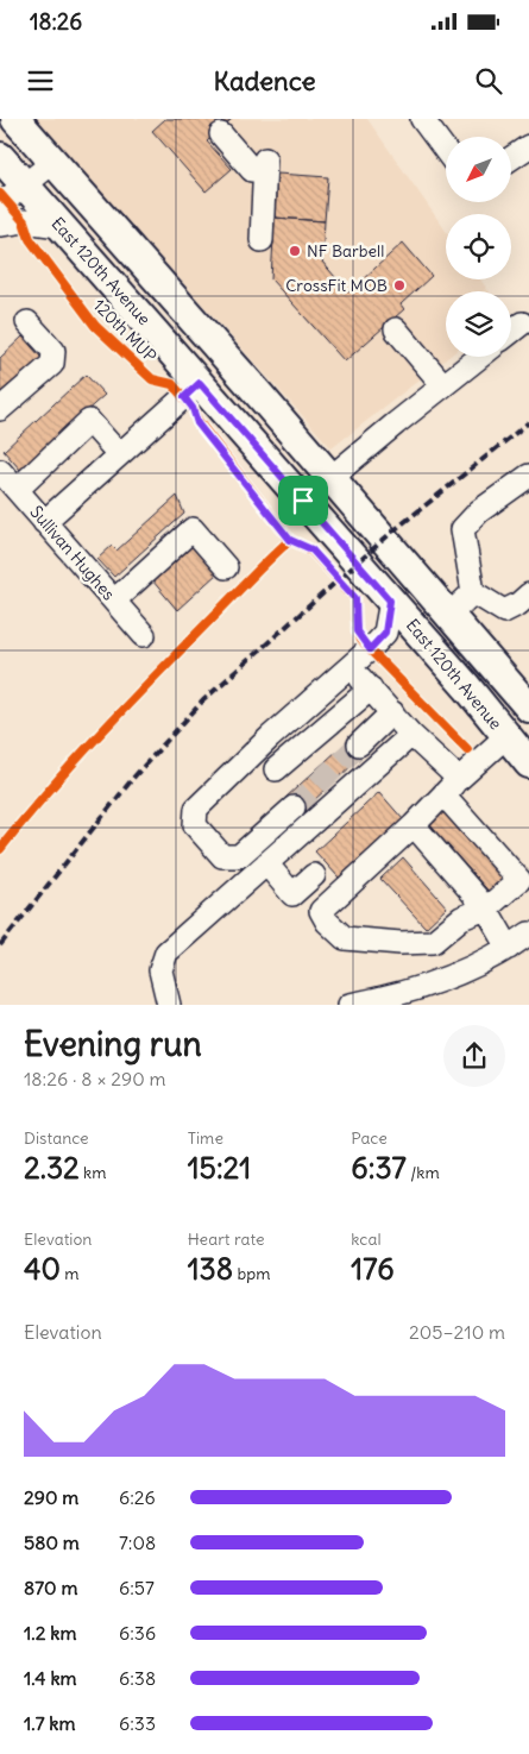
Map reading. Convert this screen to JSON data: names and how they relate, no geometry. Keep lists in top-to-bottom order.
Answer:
{
  "streets": {
    "main road": ["East 120th Avenue"],
    "street": ["Sullivan Hughes"],
    "cycle path": ["120th MUP"]
  },
  "places": ["NF Barbell", "CrossFit MOB"],
  "north": "bottom left",
  "page": {
    "status": "18:26",
    "header": "Kadence",
    "heading": ["Evening run", "18:26 · 8 × 290 m"],
    "stats": [
      ["Distance", "2.32 km"],
      ["Time", "15:21"],
      ["Pace", "6:37 /km"],
      ["Elevation", "40 m"],
      ["Heart rate", "138 bpm"],
      ["kcal", "176"]
    ],
    "chart": ["Elevation", "205–210 m"],
    "list": [
      {
        "name": "290 m",
        "note": "6:26"
      },
      {
        "name": "580 m",
        "note": "7:08"
      },
      {
        "name": "870 m",
        "note": "6:57"
      },
      {
        "name": "1.2 km",
        "note": "6:36"
      },
      {
        "name": "1.4 km",
        "note": "6:38"
      },
      {
        "name": "1.7 km",
        "note": "6:33"
      }
    ]
  }
}
